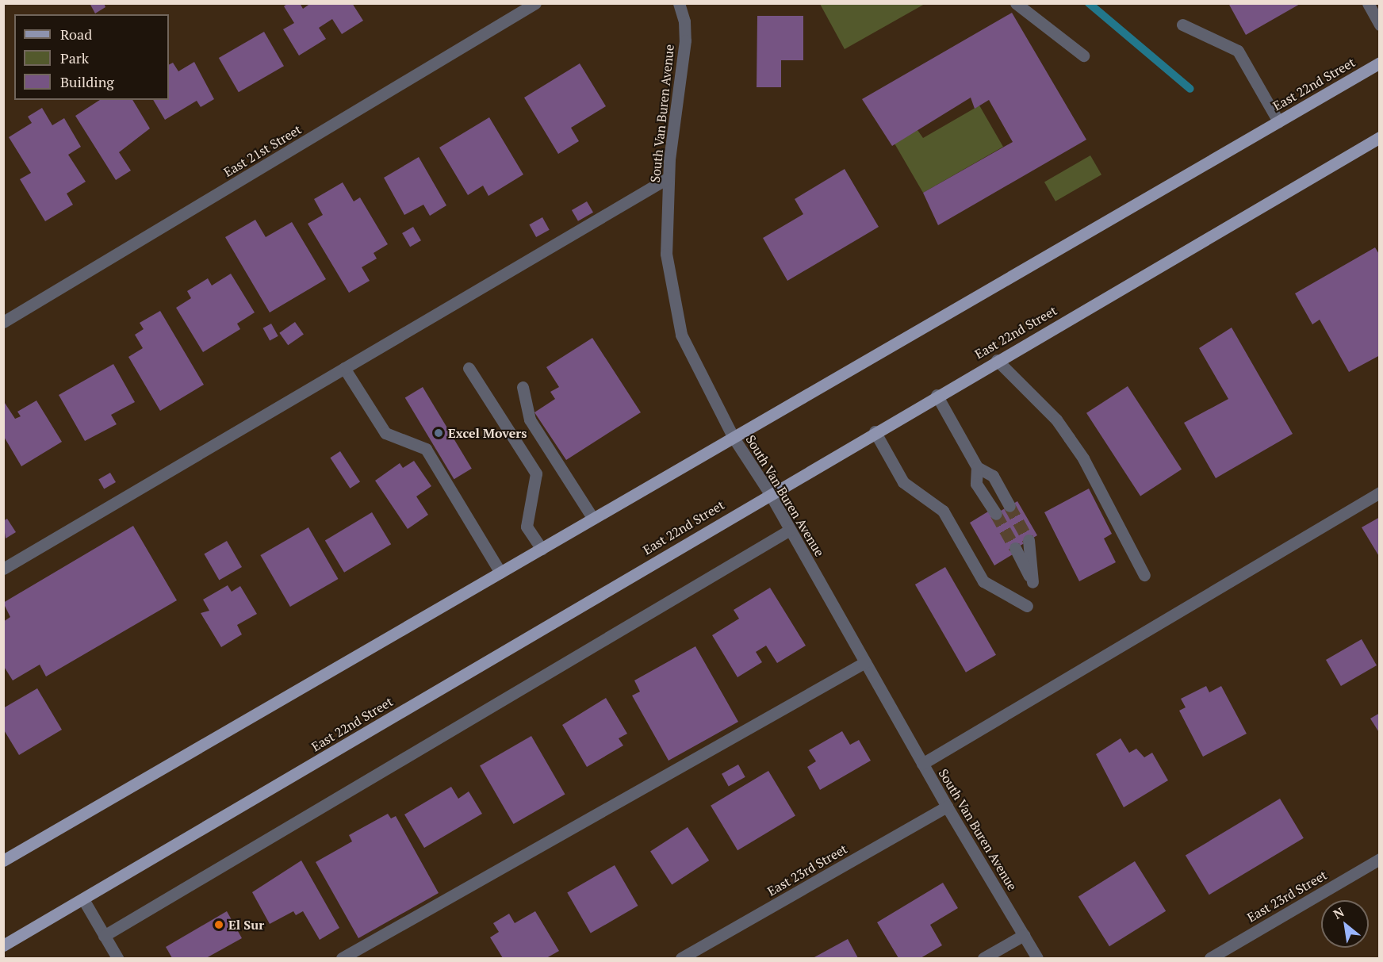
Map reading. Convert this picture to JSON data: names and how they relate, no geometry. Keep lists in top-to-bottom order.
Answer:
{
  "streets": {
    "main road": ["East 22nd Street"],
    "street": ["South Van Buren Avenue", "East 21st Street", "East 23rd Street"]
  },
  "crossings": [
    ["East 22nd Street", "South Van Buren Avenue"],
    ["South Van Buren Avenue", "East 23rd Street"]
  ],
  "places": ["Excel Movers", "El Sur"],
  "legend": ["Road", "Park", "Building"],
  "north": "top left"
}
